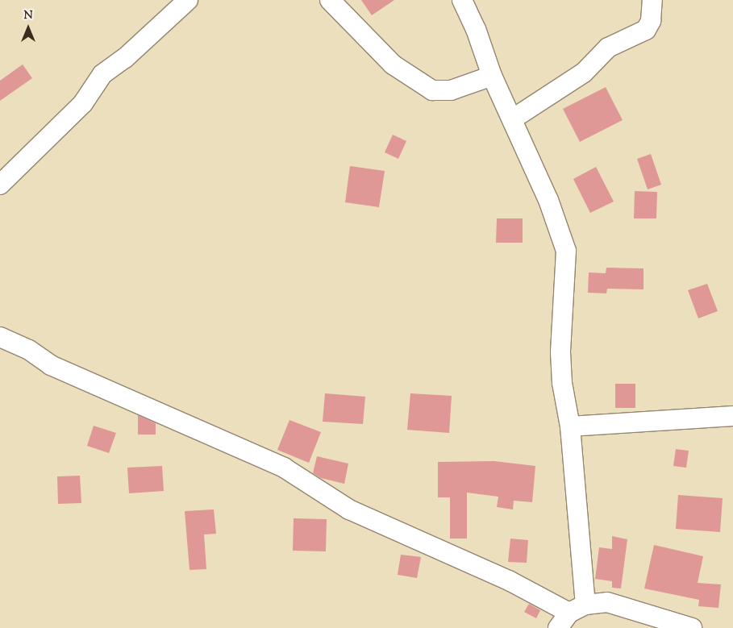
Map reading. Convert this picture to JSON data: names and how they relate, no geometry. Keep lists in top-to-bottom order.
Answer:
{
  "north": "top"
}
